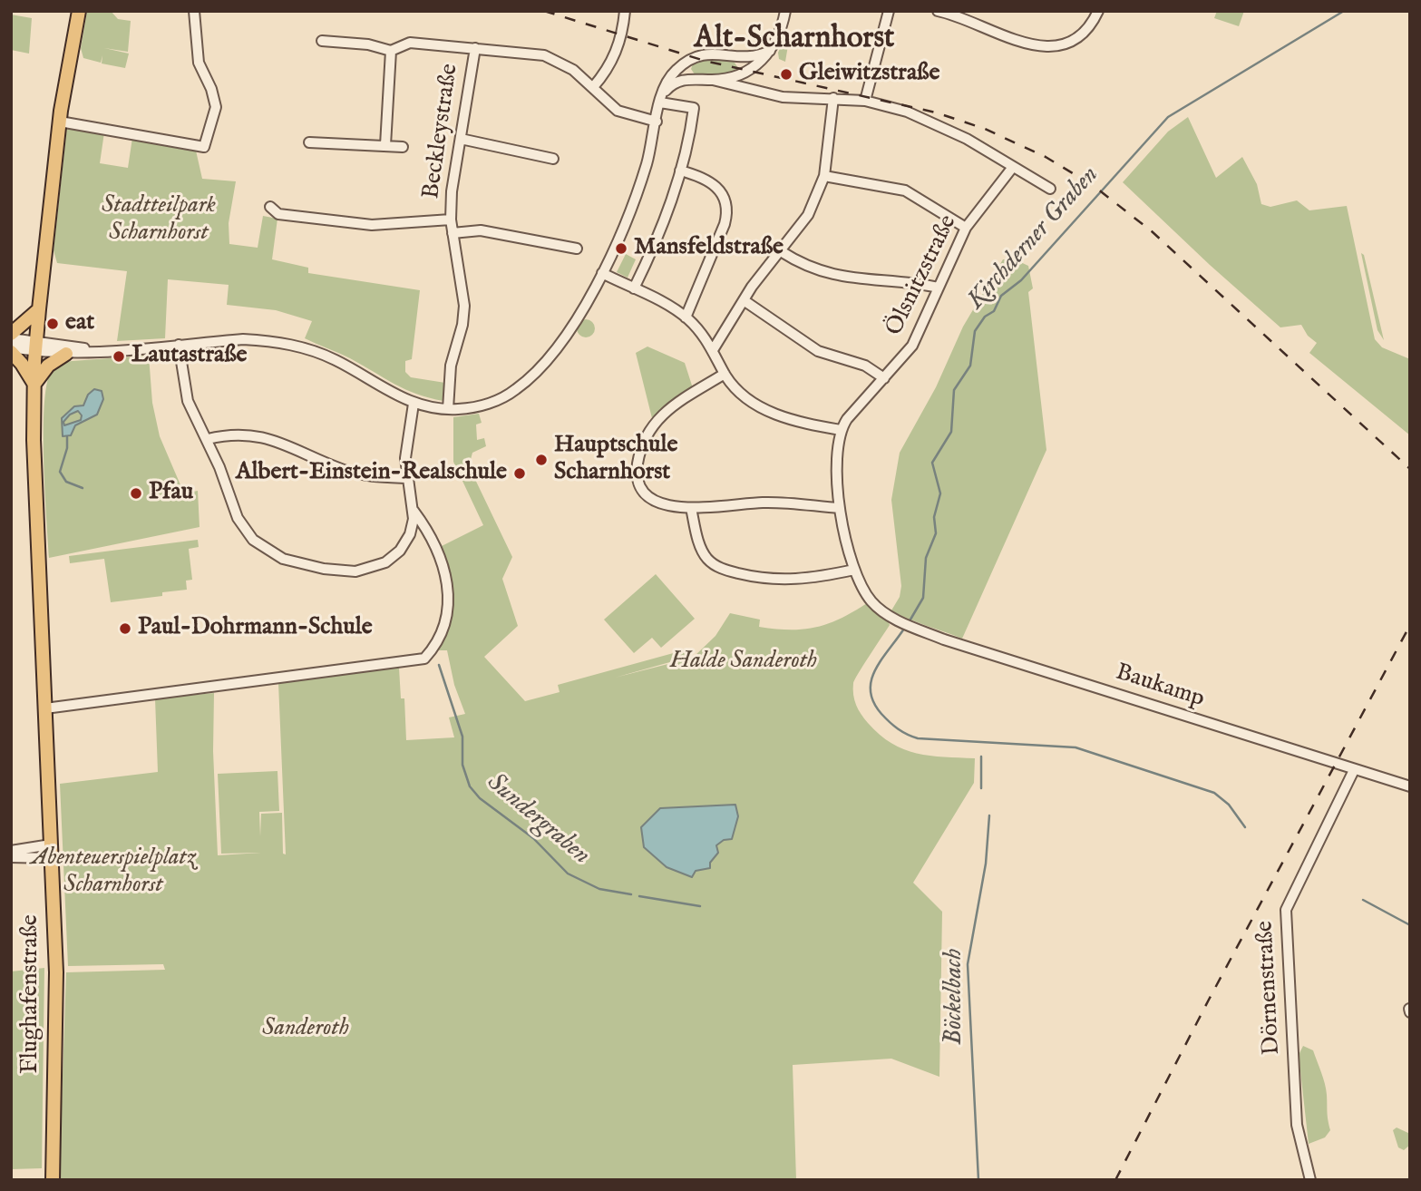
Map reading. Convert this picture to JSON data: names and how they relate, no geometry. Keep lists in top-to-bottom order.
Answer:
{
  "streets": {
    "main road": ["Flughafenstraße"],
    "street": [
      "Beckleystraße",
      "Ölsnitzstraße",
      "Baukamp",
      "Dörnenstraße"
    ]
  },
  "crossings": [
    ["Baukamp", "Dörnenstraße"]
  ],
  "districts": ["Alt-Scharnhorst"],
  "water": ["Kirchderner Graben", "Sundergraben", "Böckelbach"],
  "parks": [
    "Stadtteilpark Scharnhorst",
    "Halde Sanderoth",
    "Abenteuerspielplatz Scharnhorst",
    "Sanderoth"
  ],
  "places": [
    "Gleiwitzstraße",
    "Mansfeldstraße",
    "eat",
    "Lautastraße",
    "Hauptschule Scharnhorst",
    "Albert-Einstein-Realschule",
    "Pfau",
    "Paul-Dohrmann-Schule"
  ]
}
